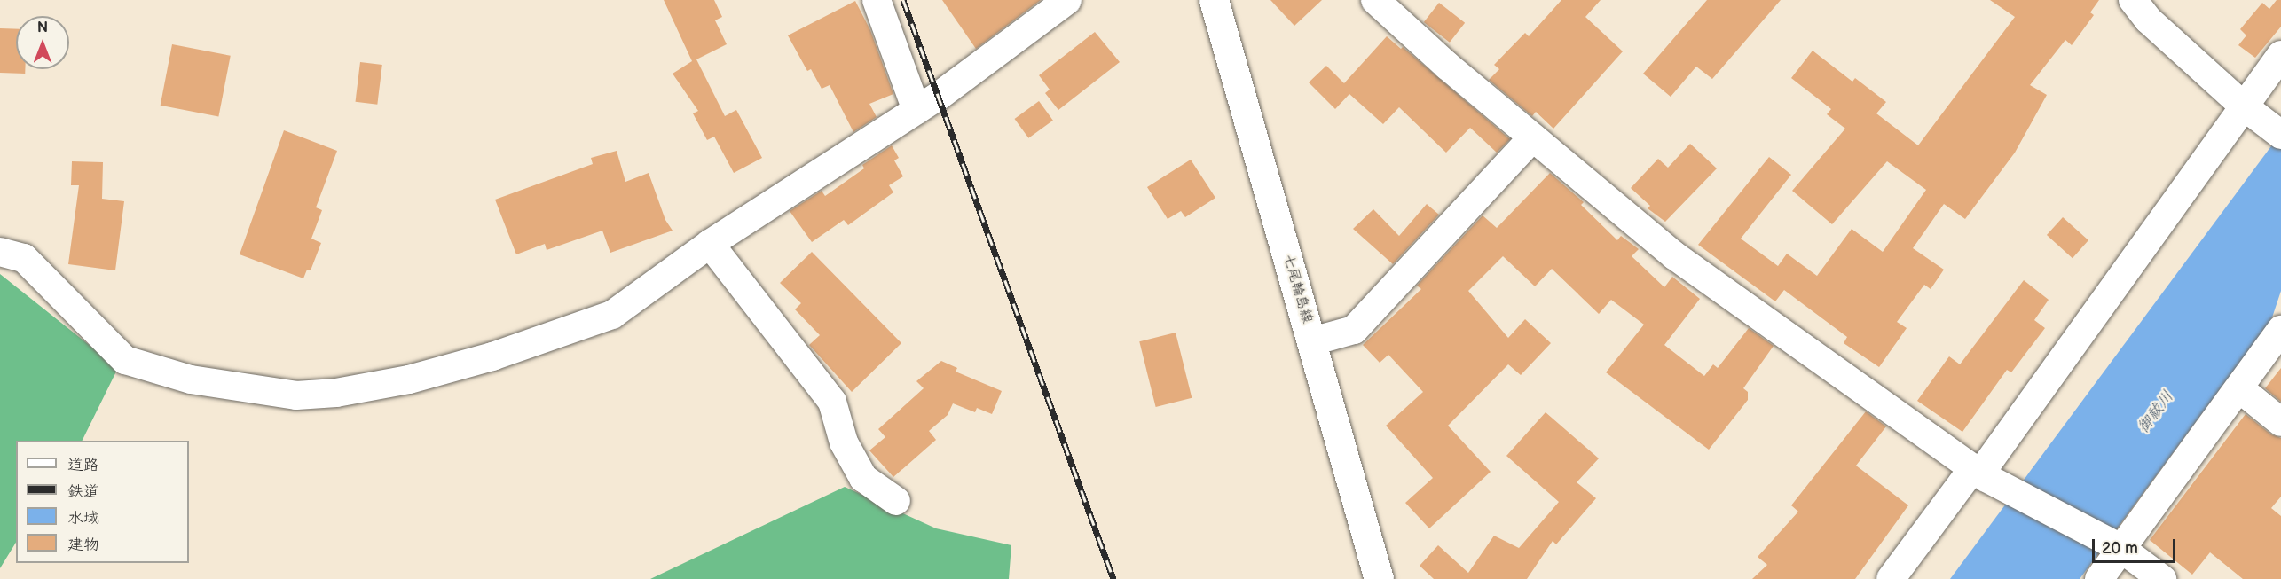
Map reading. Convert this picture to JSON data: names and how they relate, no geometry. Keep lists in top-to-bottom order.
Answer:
{
  "streets": {
    "main road": ["七尾輪島線"]
  },
  "water": ["御祓川"],
  "legend": [
    "道路",
    "鉄道",
    "水域",
    "建物"
  ],
  "scale_bar": "20 m",
  "north": "top"
}
